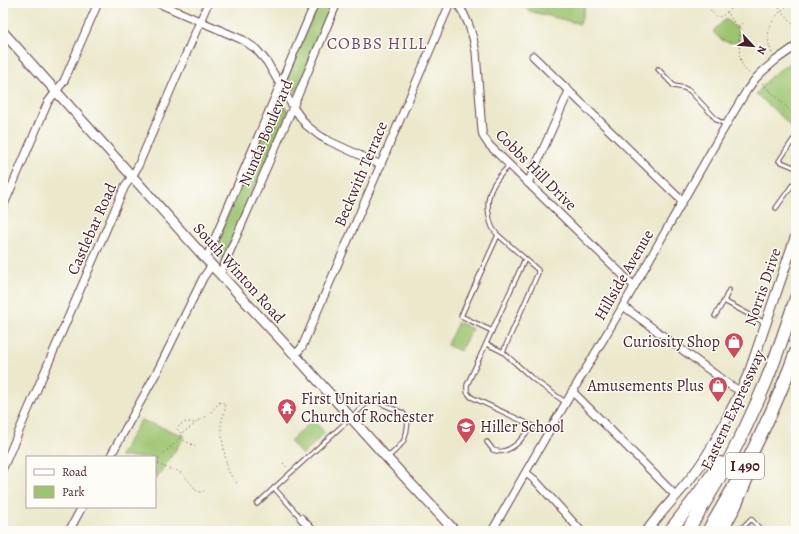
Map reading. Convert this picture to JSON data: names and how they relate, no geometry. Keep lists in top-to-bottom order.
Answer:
{
  "streets": {
    "highway": ["Eastern Expressway", "I 490"],
    "main road": ["South Winton Road", "Norris Drive"],
    "street": [
      "Nunda Boulevard",
      "Cobbs Hill Drive",
      "Beckwith Terrace",
      "Castlebar Road",
      "Hillside Avenue"
    ]
  },
  "crossings": [
    ["Nunda Boulevard", "South Winton Road"],
    ["Cobbs Hill Drive", "Hillside Avenue"],
    ["Beckwith Terrace", "South Winton Road"],
    ["Castlebar Road", "South Winton Road"]
  ],
  "districts": ["COBBS HILL"],
  "places": {
    "shop": ["Curiosity Shop", "Amusements Plus"],
    "temple": ["First Unitarian Church of Rochester"],
    "school or university": ["Hiller School"]
  },
  "legend": ["Road", "Park"],
  "north": "bottom right"
}
